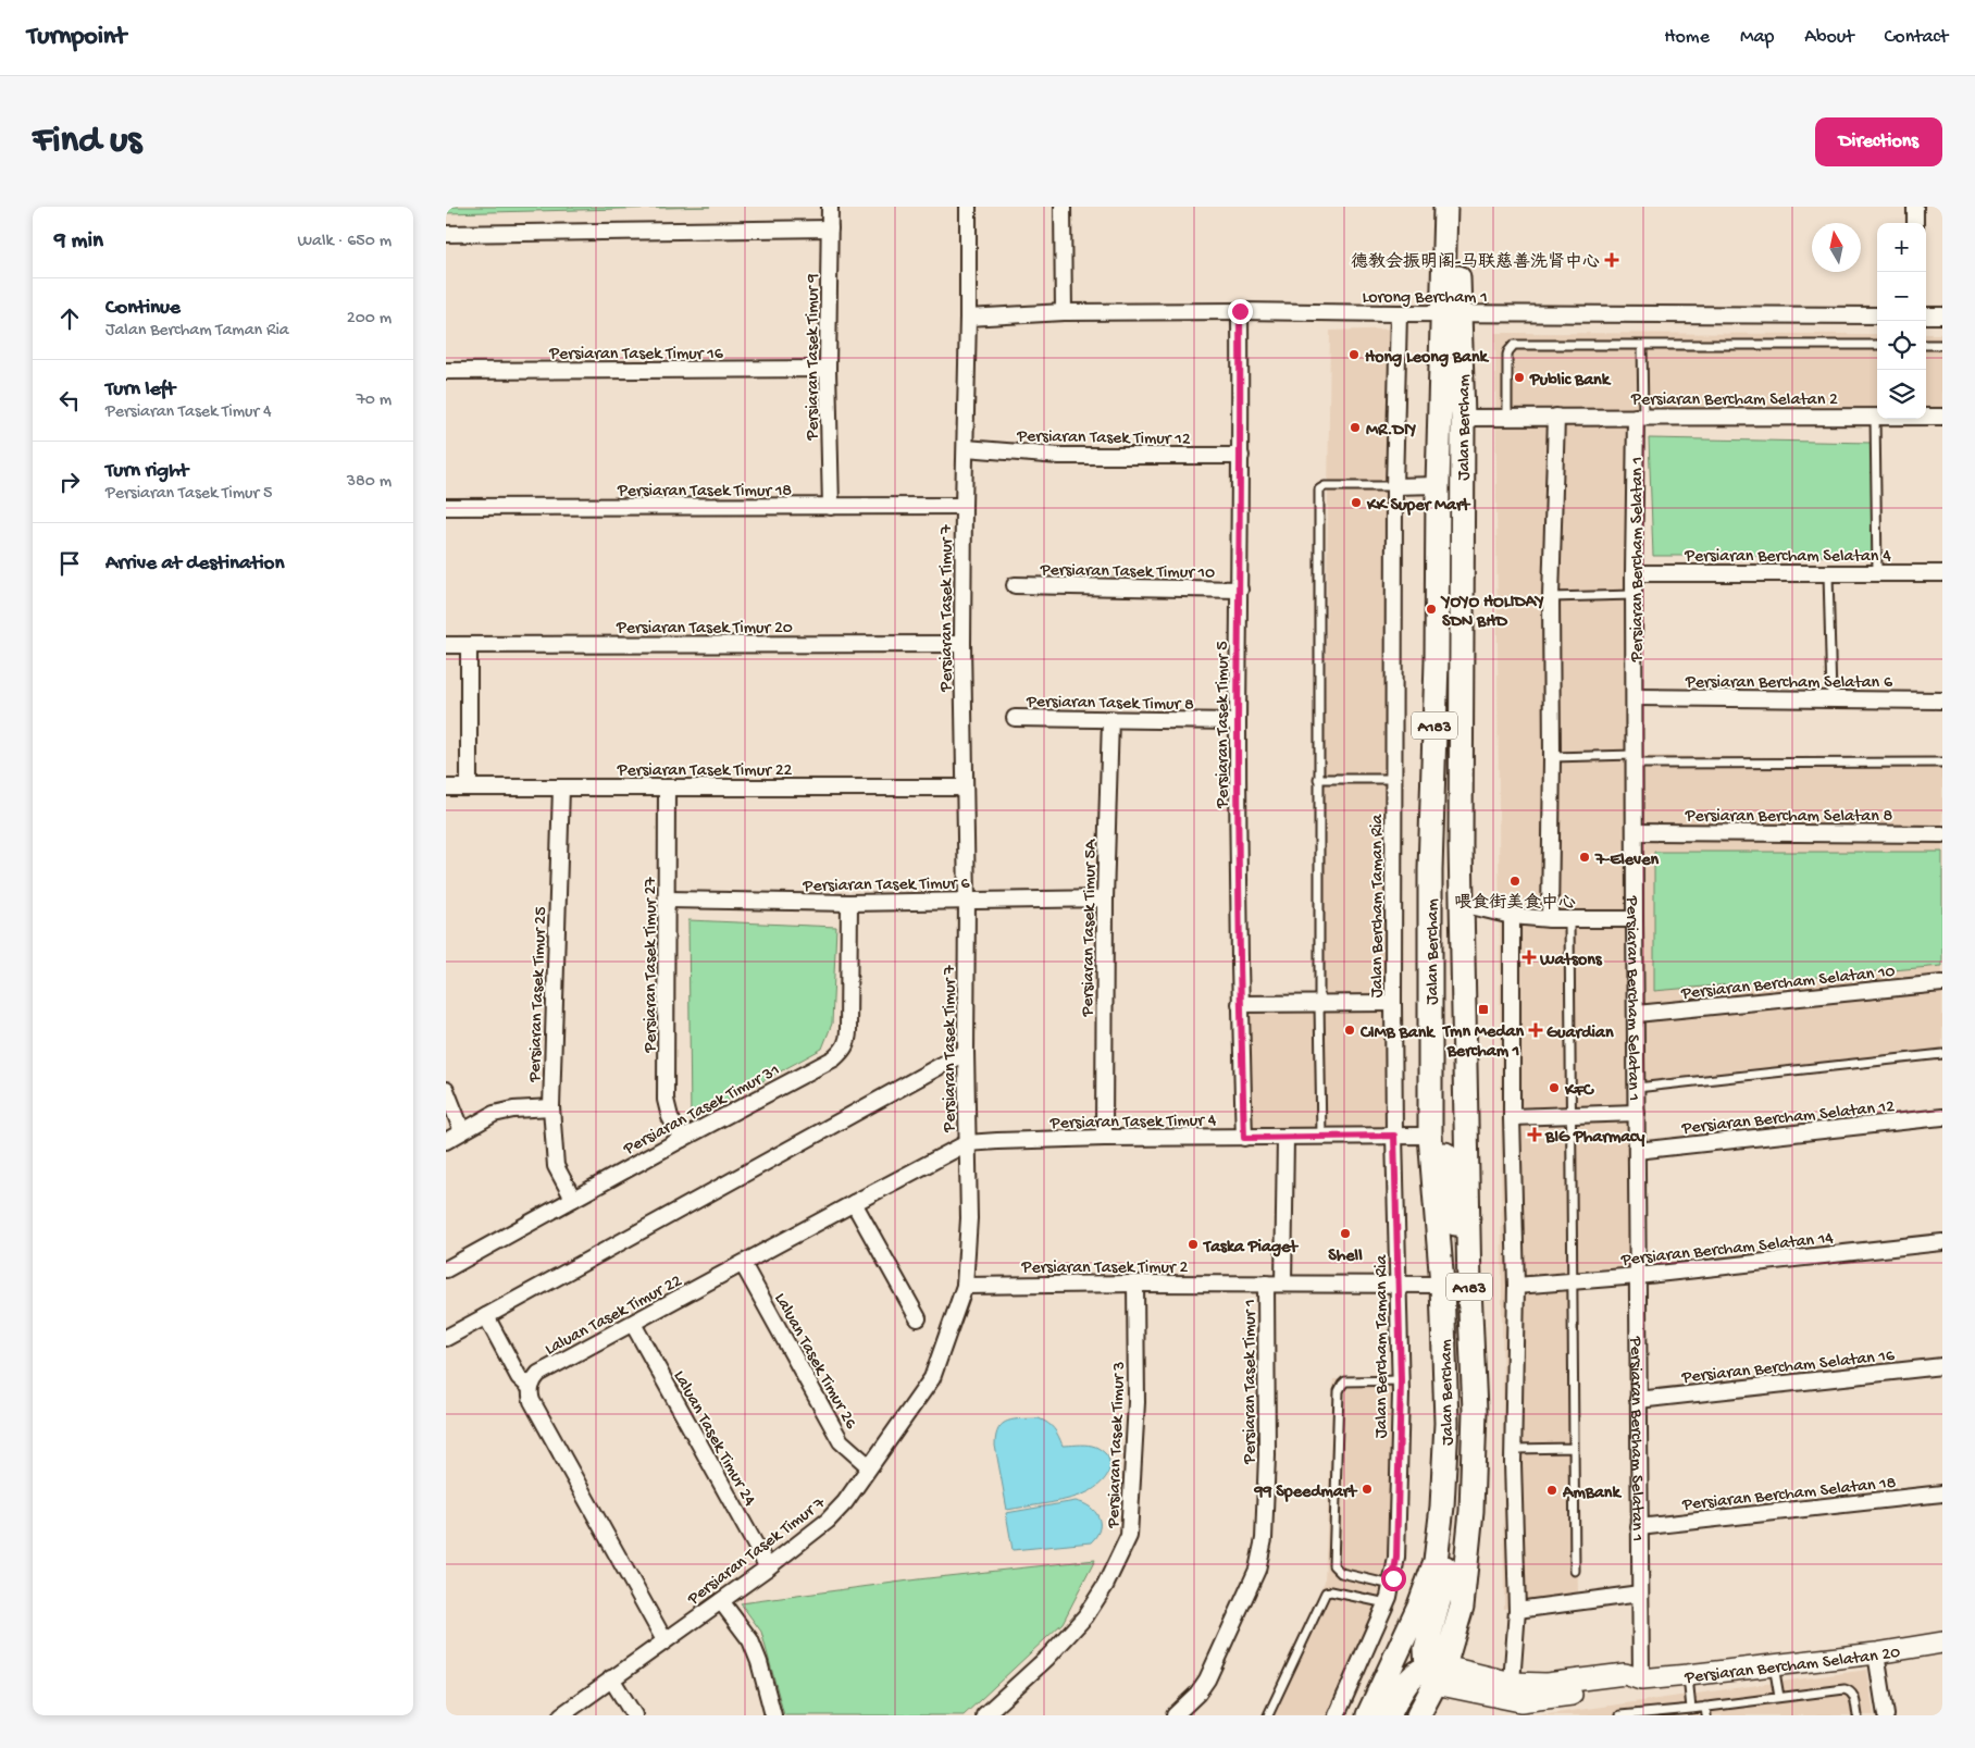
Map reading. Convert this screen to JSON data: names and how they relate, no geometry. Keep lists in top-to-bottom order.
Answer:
{
  "streets": {
    "main road": ["Jalan Bercham", "A183"],
    "street": [
      "Lorong Bercham 1",
      "Persiaran Tasek Timur 16",
      "Persiaran Tasek Timur 9",
      "Persiaran Bercham Selatan 2",
      "Persiaran Tasek Timur 12",
      "Persiaran Tasek Timur 18",
      "Persiaran Bercham Selatan 4",
      "Persiaran Bercham Selatan 1",
      "Persiaran Tasek Timur 10",
      "Persiaran Tasek Timur 7",
      "Persiaran Tasek Timur 20",
      "Persiaran Bercham Selatan 6",
      "Persiaran Tasek Timur 8",
      "Persiaran Tasek Timur 5",
      "Persiaran Tasek Timur 22",
      "Persiaran Bercham Selatan 8",
      "Persiaran Tasek Timur 6",
      "Jalan Bercham Taman Ria",
      "Persiaran Tasek Timur 5A",
      "Persiaran Tasek Timur 27",
      "Persiaran Bercham Selatan 10",
      "Persiaran Tasek Timur 25",
      "Persiaran Tasek Timur 31",
      "Persiaran Bercham Selatan 12",
      "Persiaran Tasek Timur 4",
      "Persiaran Bercham Selatan 14",
      "Persiaran Tasek Timur 2",
      "Laluan Tasek Timur 22",
      "Laluan Tasek Timur 26",
      "Persiaran Bercham Selatan 16",
      "Persiaran Tasek Timur 1",
      "Laluan Tasek Timur 24",
      "Persiaran Tasek Timur 3",
      "Persiaran Bercham Selatan 18",
      "Persiaran Bercham Selatan 20"
    ]
  },
  "crossings": [
    ["Lorong Bercham 1", "Jalan Bercham"],
    ["Lorong Bercham 1", "Persiaran Tasek Timur 7"],
    ["Lorong Bercham 1", "Persiaran Tasek Timur 5"],
    ["Lorong Bercham 1", "Jalan Bercham Taman Ria"],
    ["Persiaran Tasek Timur 16", "Persiaran Tasek Timur 9"],
    ["Persiaran Tasek Timur 9", "Persiaran Tasek Timur 18"],
    ["Persiaran Bercham Selatan 2", "Jalan Bercham"],
    ["Persiaran Bercham Selatan 2", "Persiaran Bercham Selatan 1"],
    ["Jalan Bercham", "Persiaran Tasek Timur 4"],
    ["Jalan Bercham", "Persiaran Tasek Timur 2"],
    ["Persiaran Tasek Timur 12", "Persiaran Tasek Timur 7"],
    ["Persiaran Tasek Timur 12", "Persiaran Tasek Timur 5"],
    ["Persiaran Tasek Timur 18", "Persiaran Tasek Timur 7"],
    ["Persiaran Bercham Selatan 4", "Persiaran Bercham Selatan 1"],
    ["Persiaran Bercham Selatan 1", "Persiaran Bercham Selatan 6"],
    ["Persiaran Bercham Selatan 1", "Persiaran Bercham Selatan 8"],
    ["Persiaran Bercham Selatan 1", "Persiaran Bercham Selatan 10"],
    ["Persiaran Bercham Selatan 1", "Persiaran Bercham Selatan 12"],
    ["Persiaran Bercham Selatan 1", "Persiaran Bercham Selatan 14"],
    ["Persiaran Bercham Selatan 1", "Persiaran Bercham Selatan 16"],
    ["Persiaran Bercham Selatan 1", "Persiaran Bercham Selatan 18"],
    ["Persiaran Bercham Selatan 1", "Persiaran Bercham Selatan 20"],
    ["Persiaran Tasek Timur 10", "Persiaran Tasek Timur 5"],
    ["Persiaran Tasek Timur 7", "Persiaran Tasek Timur 20"],
    ["Persiaran Tasek Timur 7", "Persiaran Tasek Timur 22"],
    ["Persiaran Tasek Timur 7", "Persiaran Tasek Timur 6"],
    ["Persiaran Tasek Timur 7", "Persiaran Tasek Timur 4"],
    ["Persiaran Tasek Timur 7", "Persiaran Tasek Timur 2"],
    ["Persiaran Tasek Timur 7", "Laluan Tasek Timur 22"],
    ["Persiaran Tasek Timur 7", "Laluan Tasek Timur 26"],
    ["Persiaran Tasek Timur 7", "Laluan Tasek Timur 24"],
    ["Persiaran Tasek Timur 8", "Persiaran Tasek Timur 5"],
    ["Persiaran Tasek Timur 8", "Persiaran Tasek Timur 5A"],
    ["Persiaran Tasek Timur 5", "Persiaran Tasek Timur 4"],
    ["Persiaran Tasek Timur 22", "Persiaran Tasek Timur 27"],
    ["Persiaran Tasek Timur 22", "Persiaran Tasek Timur 25"],
    ["Persiaran Tasek Timur 6", "Persiaran Tasek Timur 5A"],
    ["Persiaran Tasek Timur 6", "Persiaran Tasek Timur 27"],
    ["Persiaran Tasek Timur 6", "Persiaran Tasek Timur 31"],
    ["Jalan Bercham Taman Ria", "Persiaran Tasek Timur 4"],
    ["Jalan Bercham Taman Ria", "Persiaran Tasek Timur 2"],
    ["Persiaran Tasek Timur 5A", "Persiaran Tasek Timur 4"],
    ["Persiaran Tasek Timur 27", "Persiaran Tasek Timur 31"],
    ["Persiaran Tasek Timur 25", "Persiaran Tasek Timur 31"],
    ["Persiaran Tasek Timur 4", "Laluan Tasek Timur 22"],
    ["Persiaran Tasek Timur 2", "Persiaran Tasek Timur 1"],
    ["Persiaran Tasek Timur 2", "Persiaran Tasek Timur 3"],
    ["Laluan Tasek Timur 22", "Laluan Tasek Timur 26"],
    ["Laluan Tasek Timur 22", "Laluan Tasek Timur 24"]
  ],
  "places": {
    "health": [
      "德教会振明阁-马联慈善洗肾中心",
      "Watsons",
      "Guardian",
      "BIG Pharmacy"
    ],
    "other": [
      "Hong Leong Bank",
      "Public Bank",
      "MR.DIY",
      "KK Super Mart",
      "YOYO HOLIDAY SDN BHD",
      "7-Eleven",
      "喂食街美食中心",
      "CIMB Bank",
      "KFC",
      "Shell",
      "Taska Piaget",
      "99 Speedmart",
      "AmBank"
    ],
    "transit": ["Tmn Medan Bercham 1"]
  },
  "north": "top",
  "page": {
    "header": "Turnpoint",
    "nav": [
      "Home",
      "Map",
      "About",
      "Contact"
    ],
    "buttons": "Directions",
    "title": "Find us",
    "heading": ["9 min", "Walk · 650 m"],
    "map_buttons": ["+", "−"],
    "list": [
      ["Continue", "Jalan Bercham Taman Ria", "200 m"],
      ["Turn left", "Persiaran Tasek Timur 4", "70 m"],
      ["Turn right", "Persiaran Tasek Timur 5", "380 m"],
      "Arrive at destination"
    ]
  }
}
